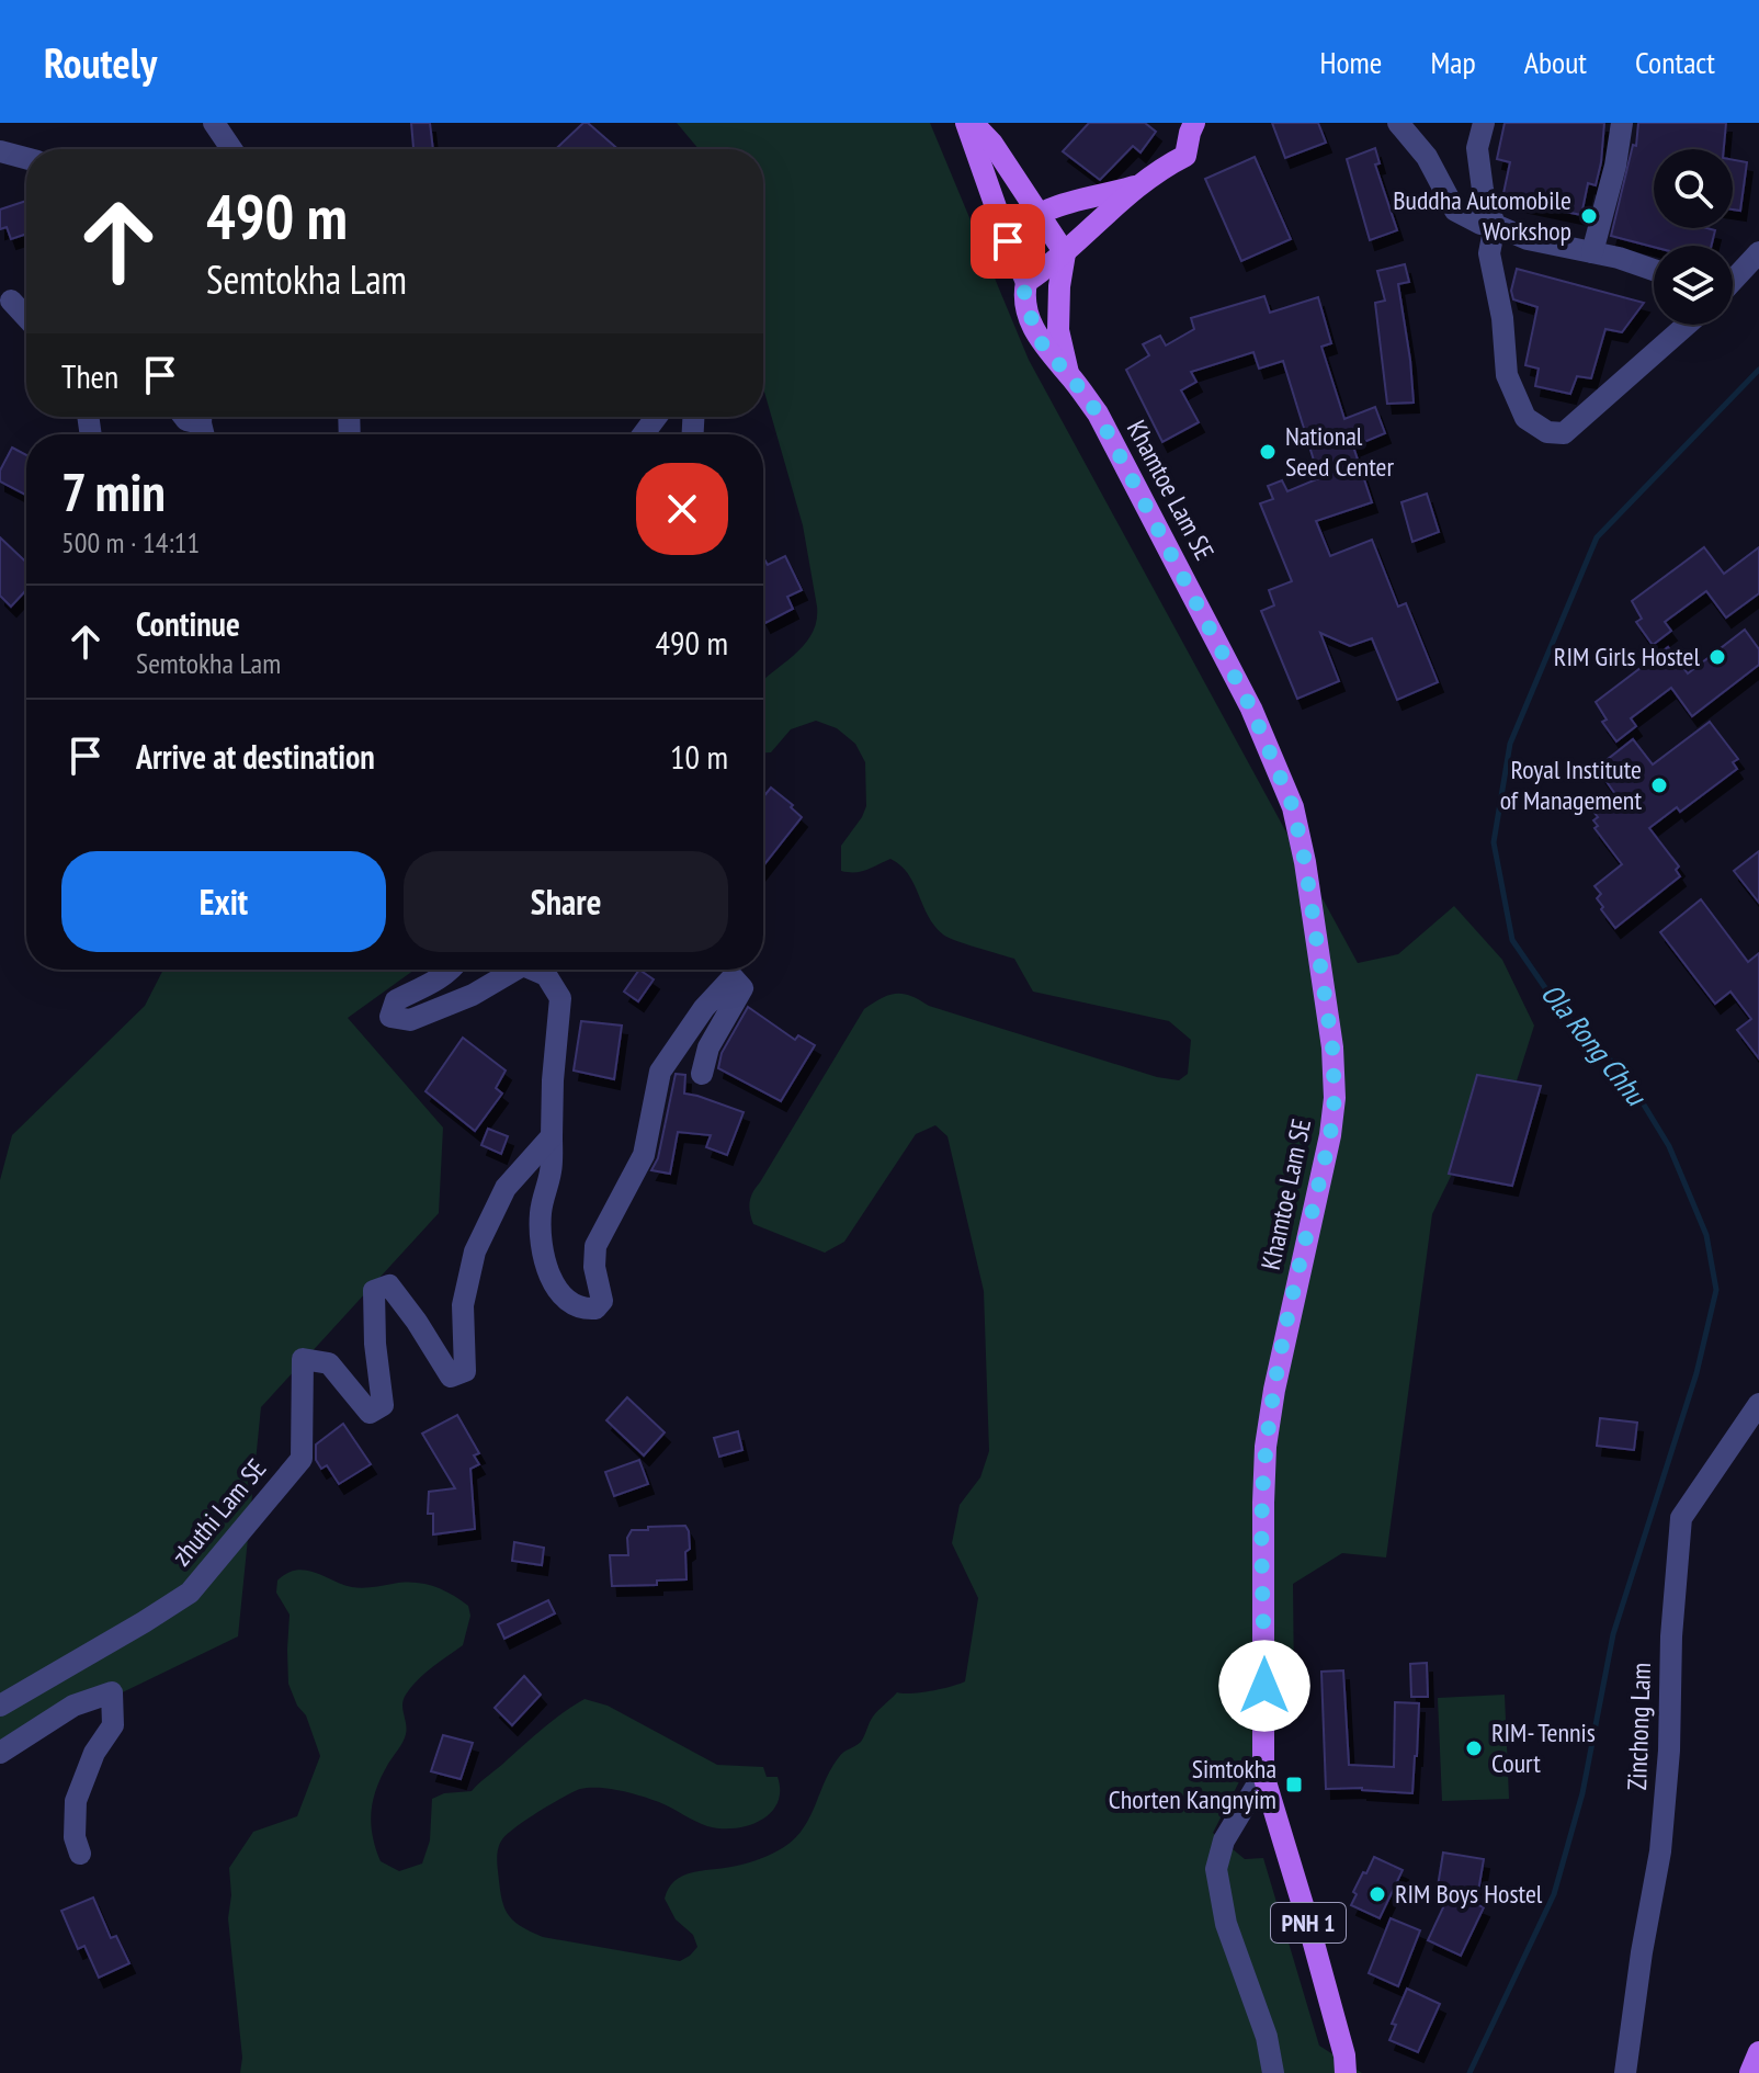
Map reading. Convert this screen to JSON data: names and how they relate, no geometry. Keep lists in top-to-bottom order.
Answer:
{
  "streets": {
    "main road": ["Khamtoe Lam SE", "PNH 1"],
    "street": ["zhuthi Lam SE", "Zinchong Lam"]
  },
  "crossings": [
    ["Khamtoe Lam SE", "PNH 1"]
  ],
  "water": ["Ola Rong Chhu"],
  "places": {
    "other": [
      "Buddha Automobile Workshop",
      "National Seed Center",
      "RIM Girls Hostel",
      "Royal Institute of Management",
      "RIM- Tennis Court",
      "RIM Boys Hostel"
    ],
    "transit": ["Simtokha Chorten Kangnyim"]
  },
  "page": {
    "header": "Routely",
    "nav": [
      "Home",
      "Map",
      "About",
      "Contact"
    ],
    "turn": ["490 m", "Semtokha Lam"],
    "then": "Then",
    "heading": ["7 min", "500 m · 14:11"],
    "list": [
      {
        "name": "Continue",
        "note": "Semtokha Lam",
        "value": "490 m"
      },
      {
        "name": "Arrive at destination",
        "value": "10 m"
      }
    ],
    "buttons": ["Exit", "Share"]
  }
}
